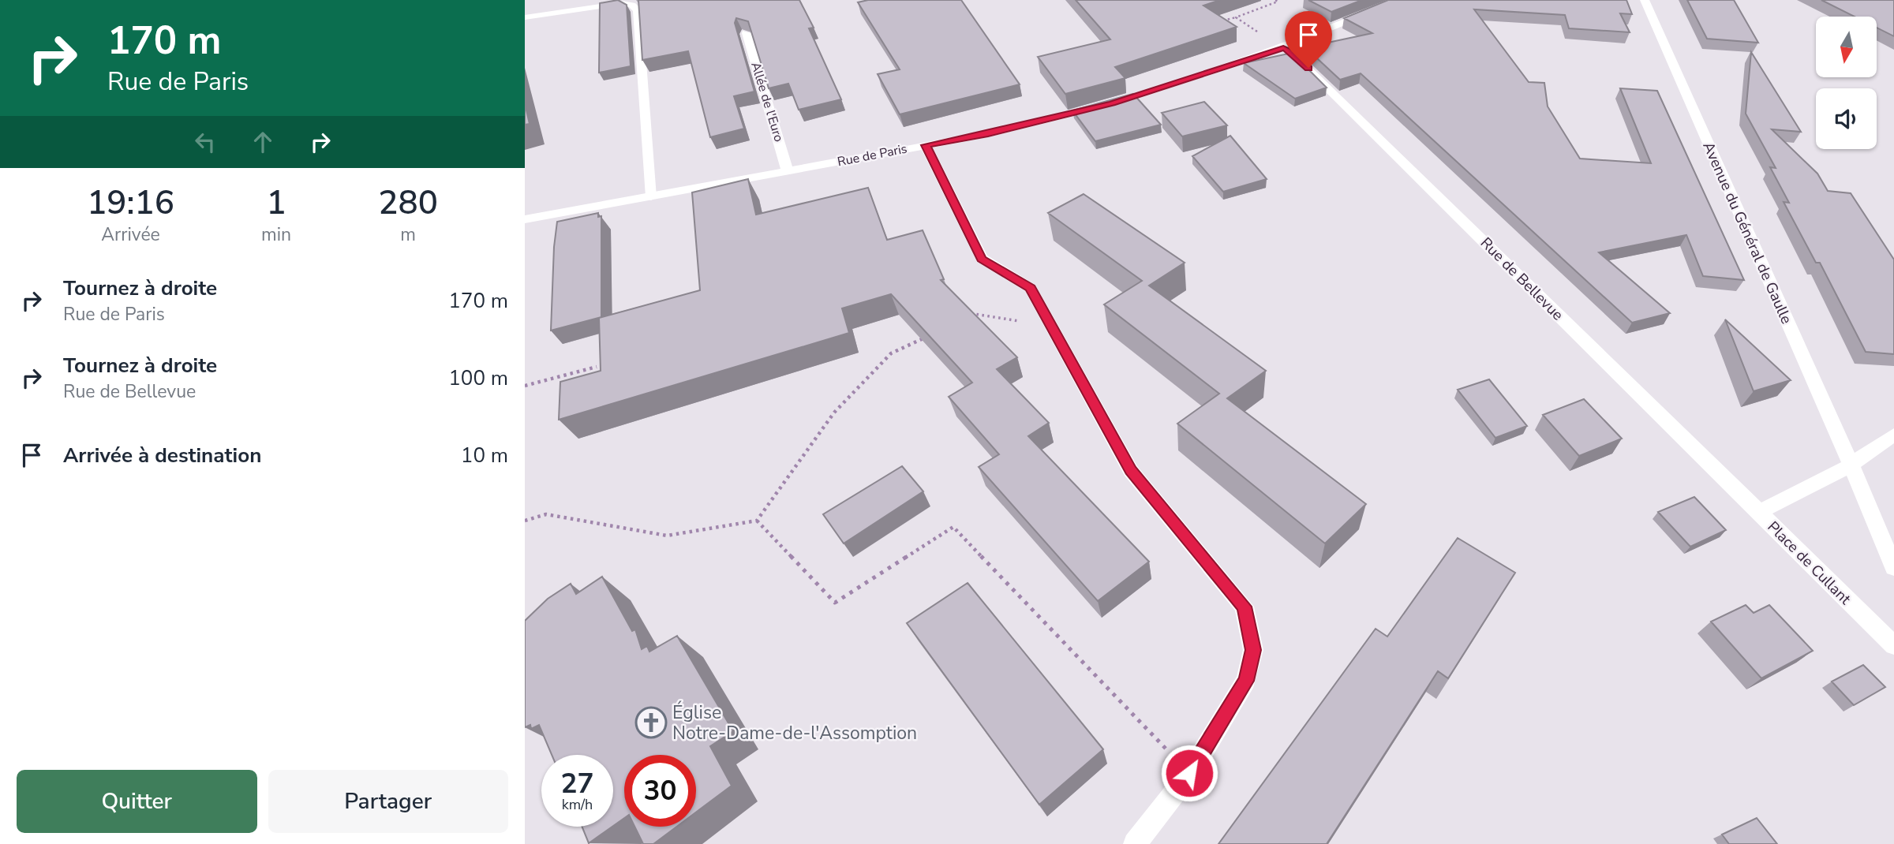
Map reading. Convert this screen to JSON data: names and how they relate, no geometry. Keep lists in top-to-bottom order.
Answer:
{
  "streets": {
    "street": [
      "Allée de l'Euro",
      "Rue de Paris",
      "Avenue du Général de Gaulle",
      "Rue de Bellevue",
      "Place de Cullant"
    ]
  },
  "crossings": [
    ["Allée de l'Euro", "Rue de Paris"],
    ["Rue de Paris", "Rue de Bellevue"],
    ["Avenue du Général de Gaulle", "Place de Cullant"],
    ["Rue de Bellevue", "Place de Cullant"]
  ],
  "places": {
    "church": ["Église Notre-Dame-de-l'Assomption"]
  },
  "north": "bottom",
  "page": {
    "turn": ["170 m", "Rue de Paris"],
    "eta": [
      "19:16",
      "Arrivée",
      "1",
      "min",
      "280",
      "m"
    ],
    "list": [
      {
        "name": "Tournez à droite",
        "note": "Rue de Paris",
        "value": "170 m"
      },
      {
        "name": "Tournez à droite",
        "note": "Rue de Bellevue",
        "value": "100 m"
      },
      {
        "name": "Arrivée à destination",
        "value": "10 m"
      }
    ],
    "speed": "27 km/h",
    "limit": "30",
    "buttons": ["Quitter", "Partager"]
  }
}
